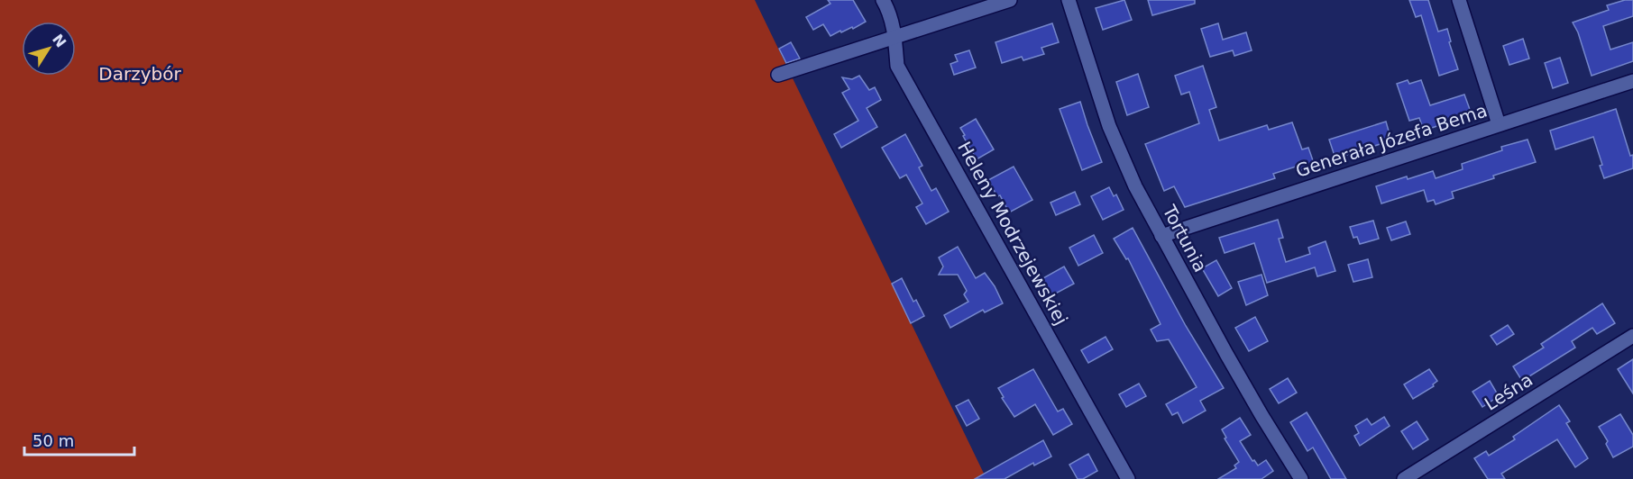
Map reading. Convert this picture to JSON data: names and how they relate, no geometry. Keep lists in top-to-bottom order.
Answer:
{
  "streets": {
    "street": [
      "Generała Józefa Bema",
      "Heleny Modrzejewskiej",
      "Tortunia",
      "Leśna"
    ]
  },
  "crossings": [
    ["Generała Józefa Bema", "Tortunia"]
  ],
  "parks": ["Darzybór"],
  "scale_bar": "50 m",
  "north": "top right"
}
